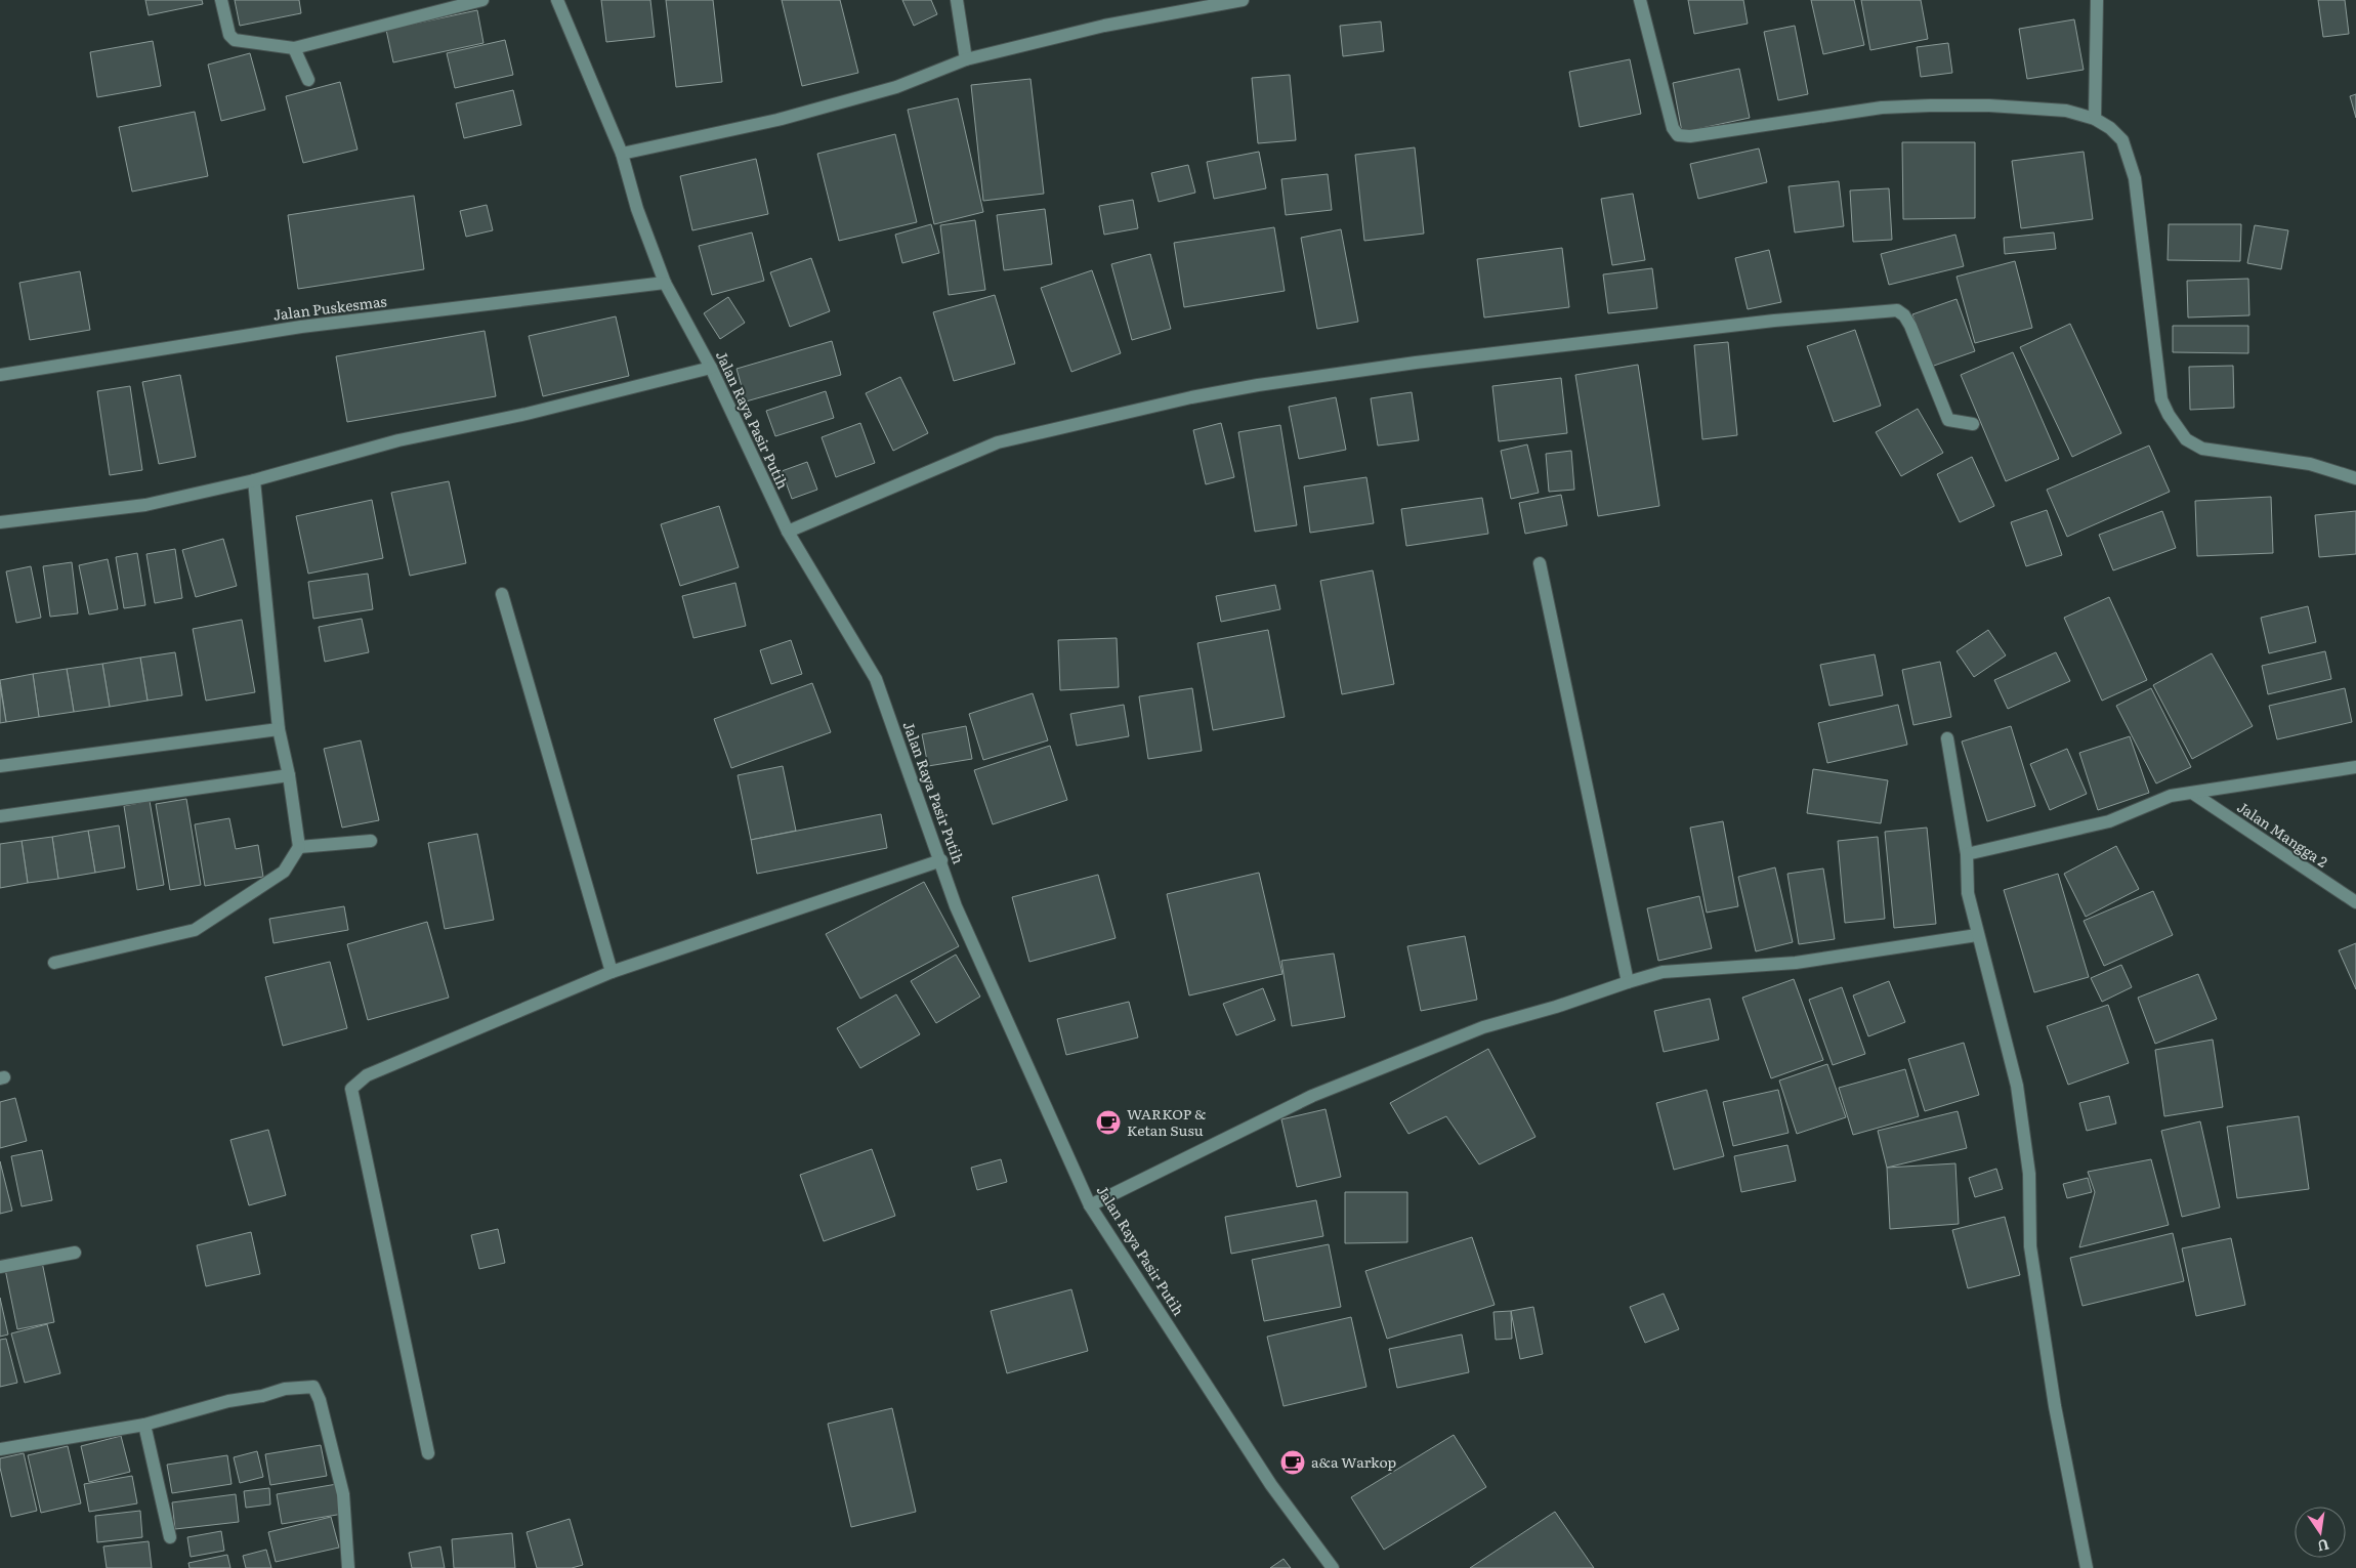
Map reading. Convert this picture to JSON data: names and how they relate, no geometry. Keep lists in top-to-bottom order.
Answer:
{
  "streets": {
    "street": ["Jalan Puskesmas", "Jalan Raya Pasir Putih", "Jalan Mangga 2"]
  },
  "crossings": [
    ["Jalan Puskesmas", "Jalan Raya Pasir Putih"]
  ],
  "places": {
    "cafe": ["WARKOP & Ketan Susu", "a&a Warkop"]
  },
  "north": "bottom"
}
